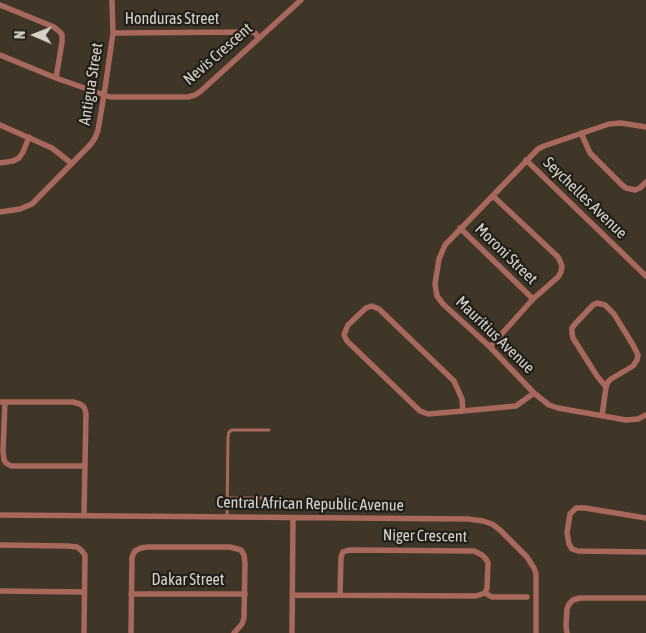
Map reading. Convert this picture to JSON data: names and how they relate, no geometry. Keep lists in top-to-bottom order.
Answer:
{
  "streets": {
    "street": [
      "Honduras Street",
      "Nevis Crescent",
      "Antigua Street",
      "Seychelles Avenue",
      "Moroni Street",
      "Mauritius Avenue",
      "Central African Republic Avenue",
      "Niger Crescent",
      "Dakar Street"
    ]
  },
  "crossings": [
    ["Honduras Street", "Nevis Crescent"],
    ["Honduras Street", "Antigua Street"],
    ["Nevis Crescent", "Antigua Street"],
    ["Seychelles Avenue", "Mauritius Avenue"],
    ["Moroni Street", "Mauritius Avenue"]
  ],
  "north": "left"
}
